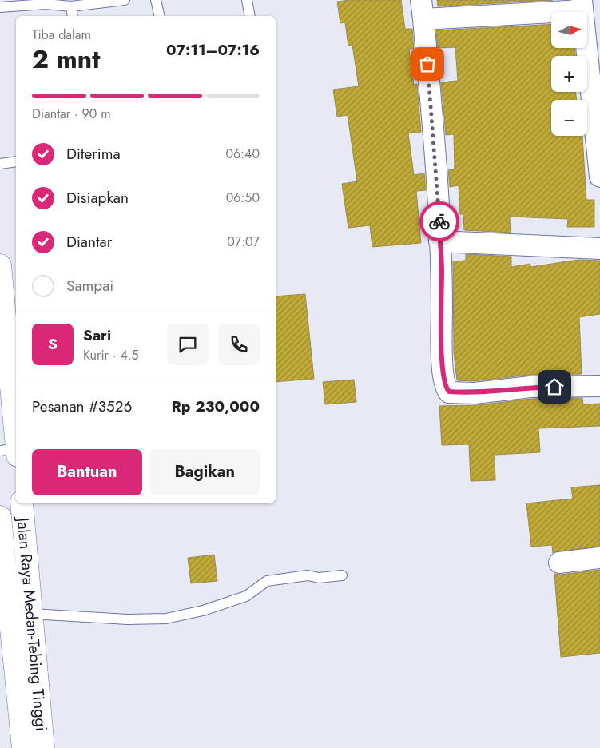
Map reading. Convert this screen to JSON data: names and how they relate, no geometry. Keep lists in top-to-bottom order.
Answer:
{
  "streets": {
    "highway": ["Jalan Raya Medan-Tebing Tinggi"]
  },
  "north": "right",
  "page": {
    "map_buttons": ["+", "−"],
    "heading": ["2 mnt", "Tiba dalam", "07:11–07:16"],
    "panel": [
      "Sari",
      "Kurir · 4.5",
      "Pesanan #3526",
      "Rp 230,000"
    ],
    "bar": "Diantar · 90 m",
    "list": [
      ["Diterima", "06:40"],
      ["Disiapkan", "06:50"],
      ["Diantar", "07:07"],
      "Sampai"
    ],
    "round": "S",
    "buttons": ["Bantuan", "Bagikan"]
  }
}
